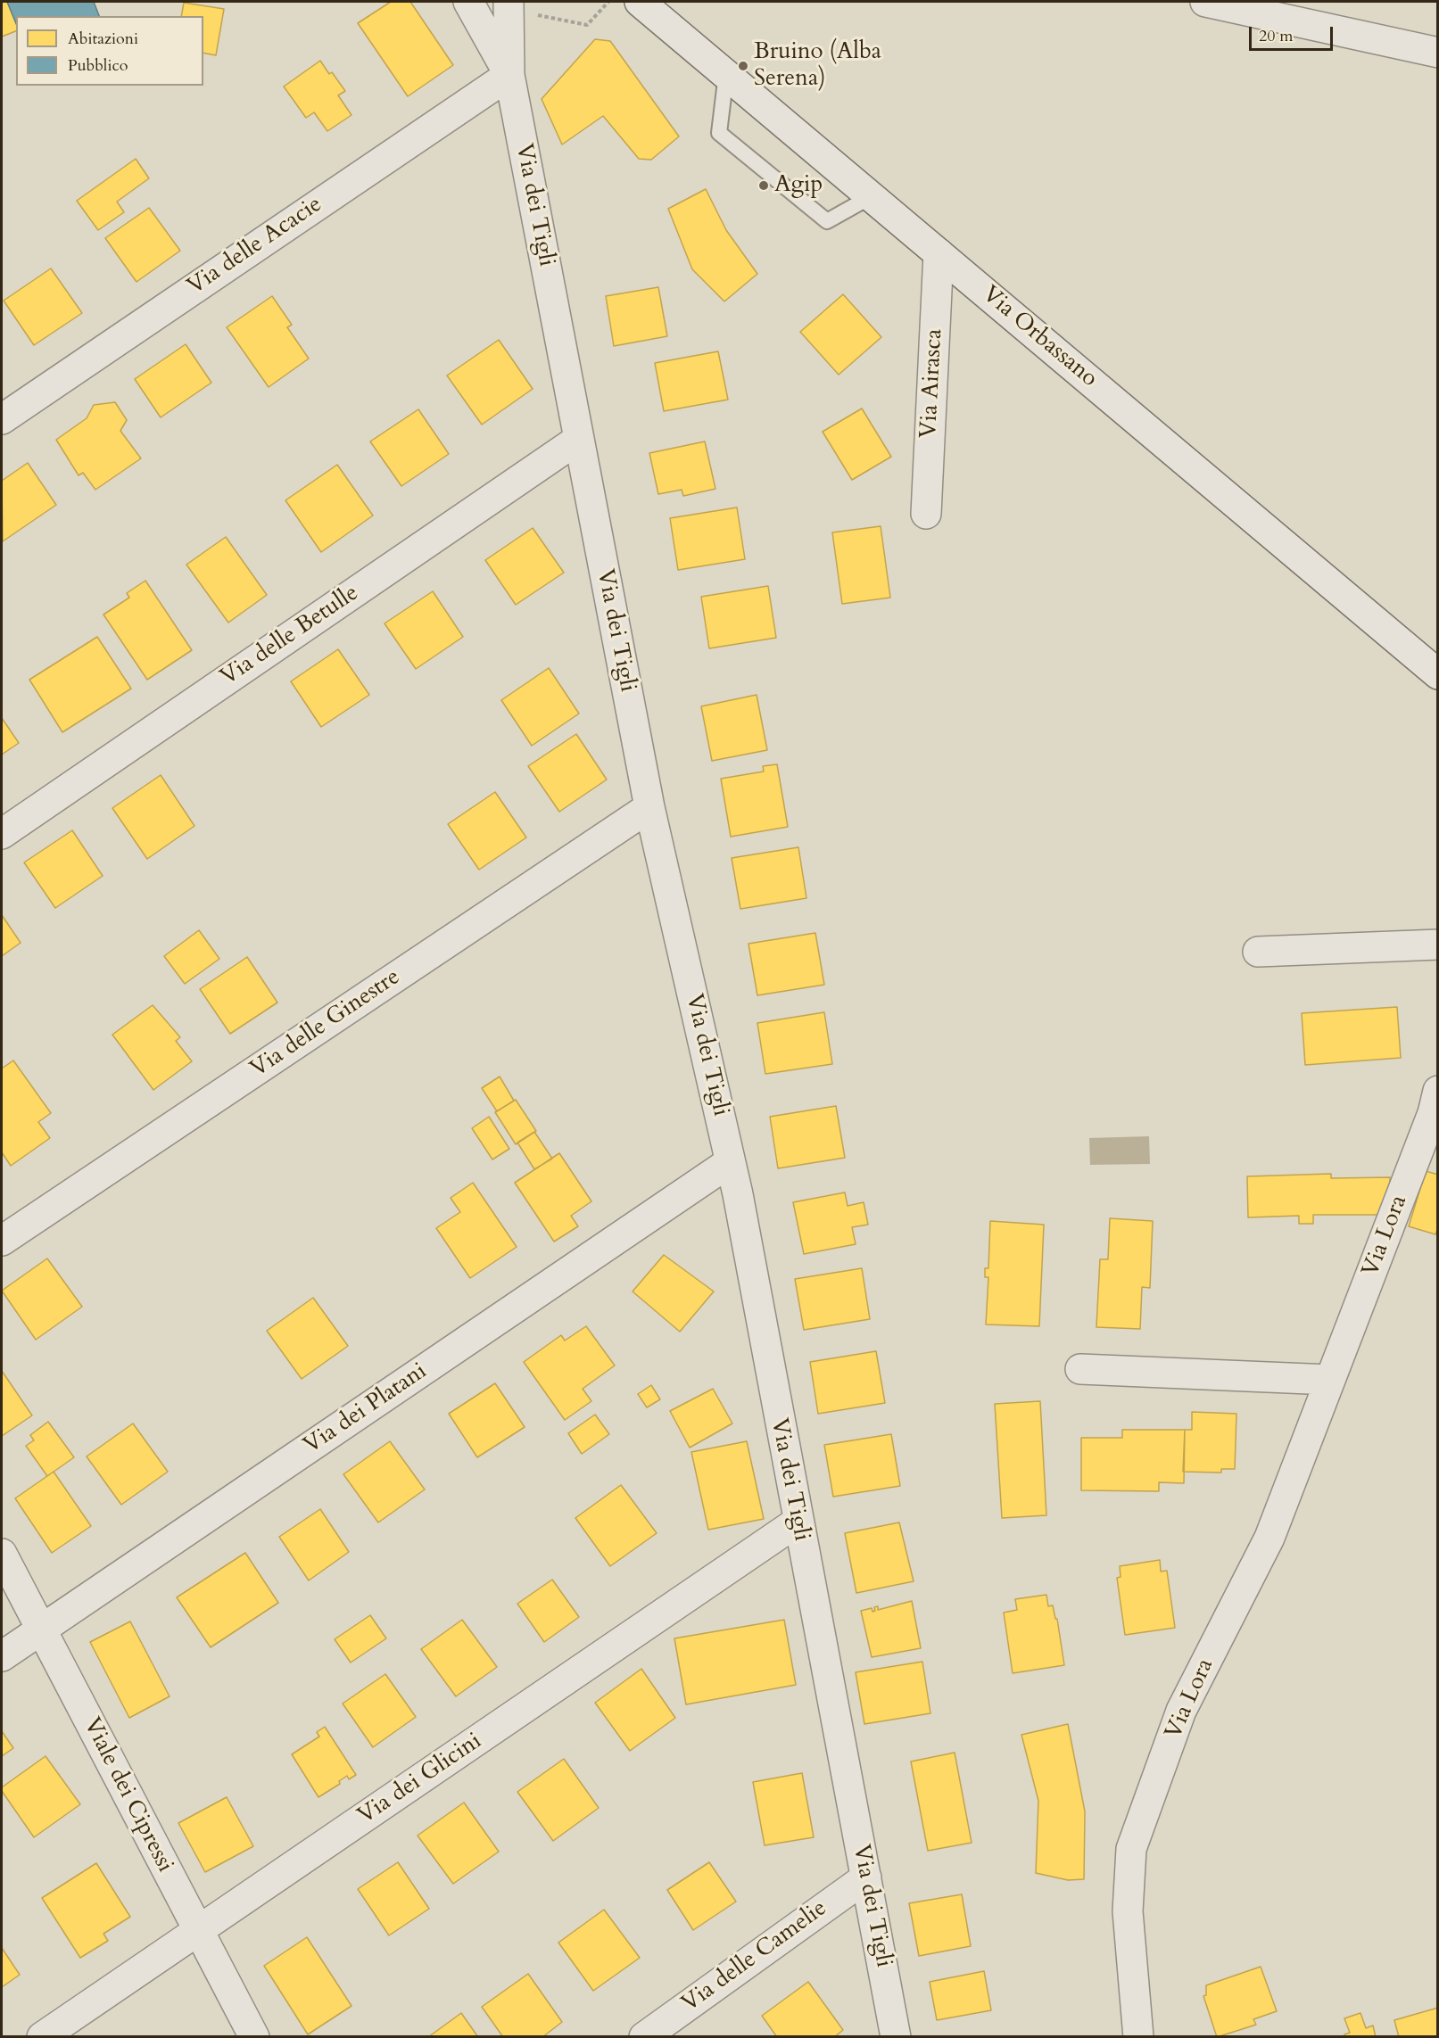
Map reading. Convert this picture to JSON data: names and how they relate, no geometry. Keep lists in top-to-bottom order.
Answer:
{
  "streets": {
    "street": [
      "Via dei Tigli",
      "Via delle Acacie",
      "Via Orbassano",
      "Via Airasca",
      "Via delle Betulle",
      "Via delle Ginestre",
      "Via Lora",
      "Via dei Platani",
      "Via dei Glicini",
      "Viale dei Cipressi",
      "Via delle Camelie"
    ]
  },
  "crossings": [
    ["Via dei Tigli", "Via delle Acacie"],
    ["Via dei Tigli", "Via delle Betulle"],
    ["Via dei Tigli", "Via delle Ginestre"],
    ["Via dei Tigli", "Via dei Platani"],
    ["Via dei Tigli", "Via dei Glicini"],
    ["Via dei Tigli", "Via delle Camelie"],
    ["Via Orbassano", "Via Airasca"],
    ["Via dei Platani", "Viale dei Cipressi"],
    ["Via dei Glicini", "Viale dei Cipressi"]
  ],
  "places": ["Bruino (Alba Serena)", "Agip"],
  "legend": ["Abitazioni", "Pubblico"],
  "scale_bar": "20 m"
}
